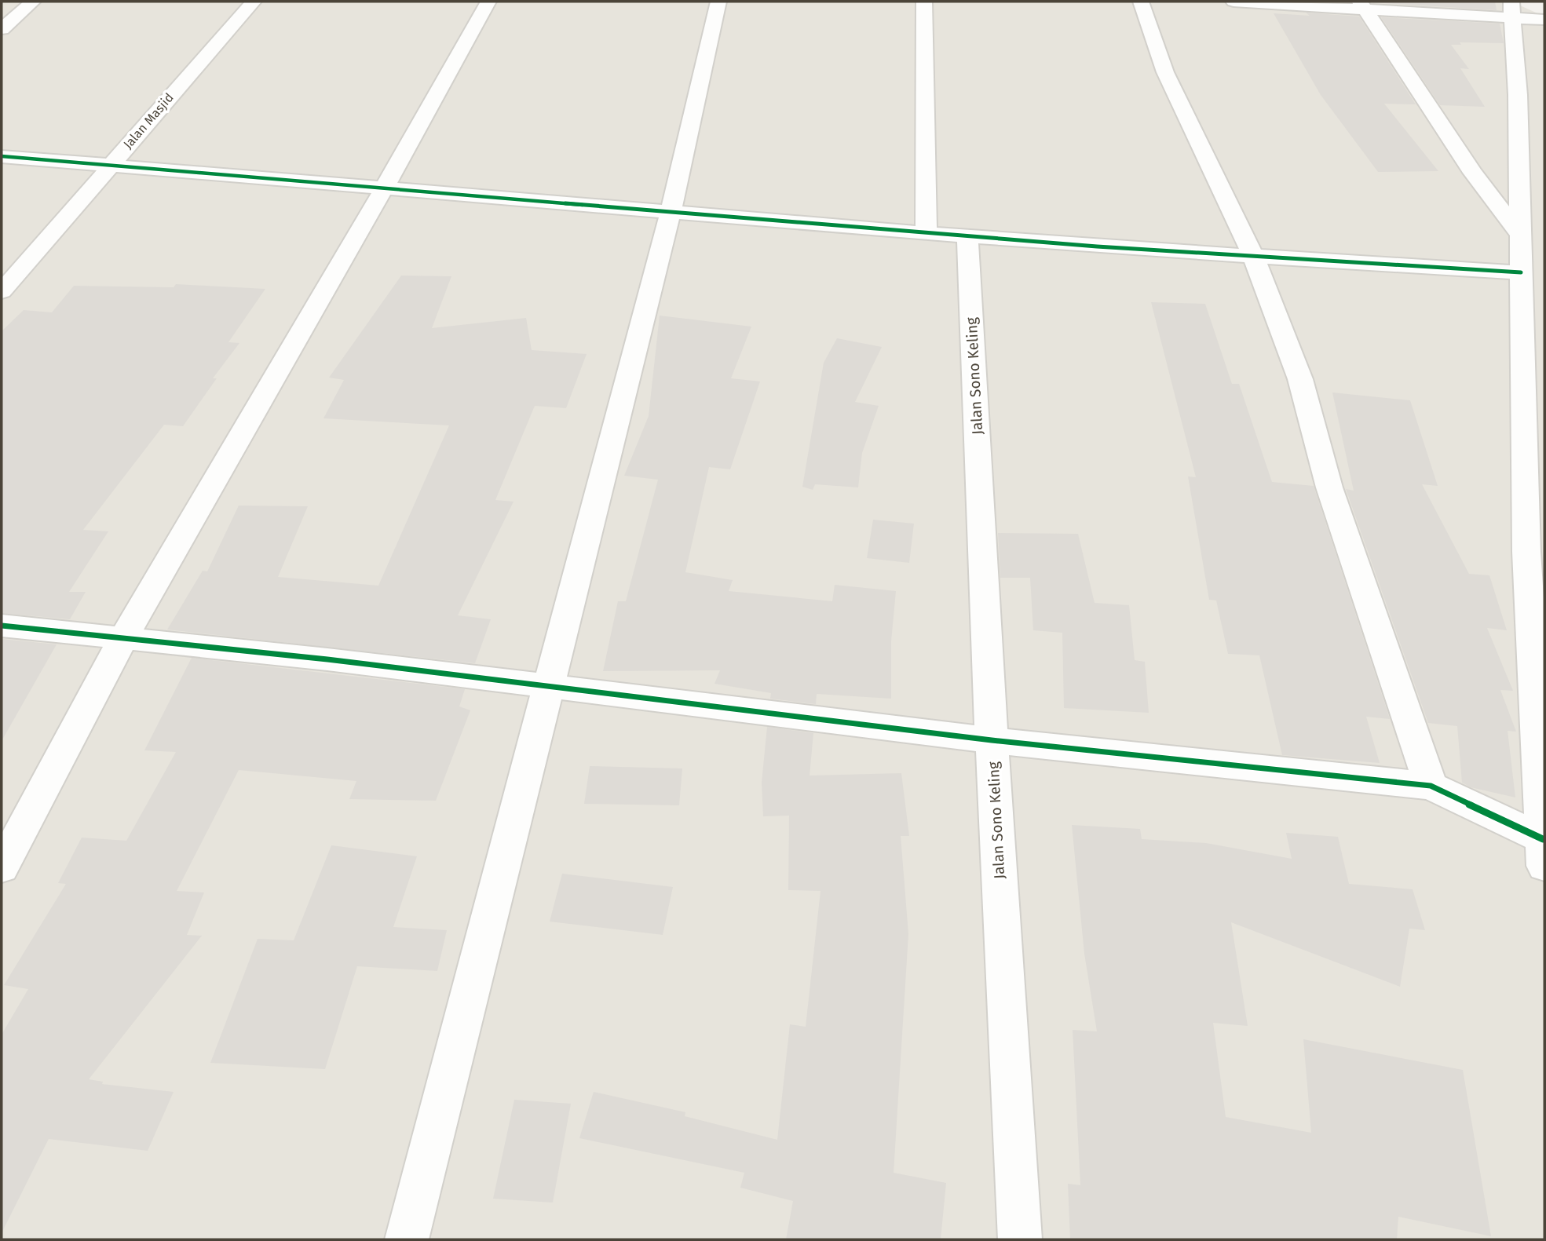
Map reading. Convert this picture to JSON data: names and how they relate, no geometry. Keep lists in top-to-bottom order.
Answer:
{
  "streets": {
    "street": ["Jalan Masjid", "Jalan Sono Keling"]
  }
}
